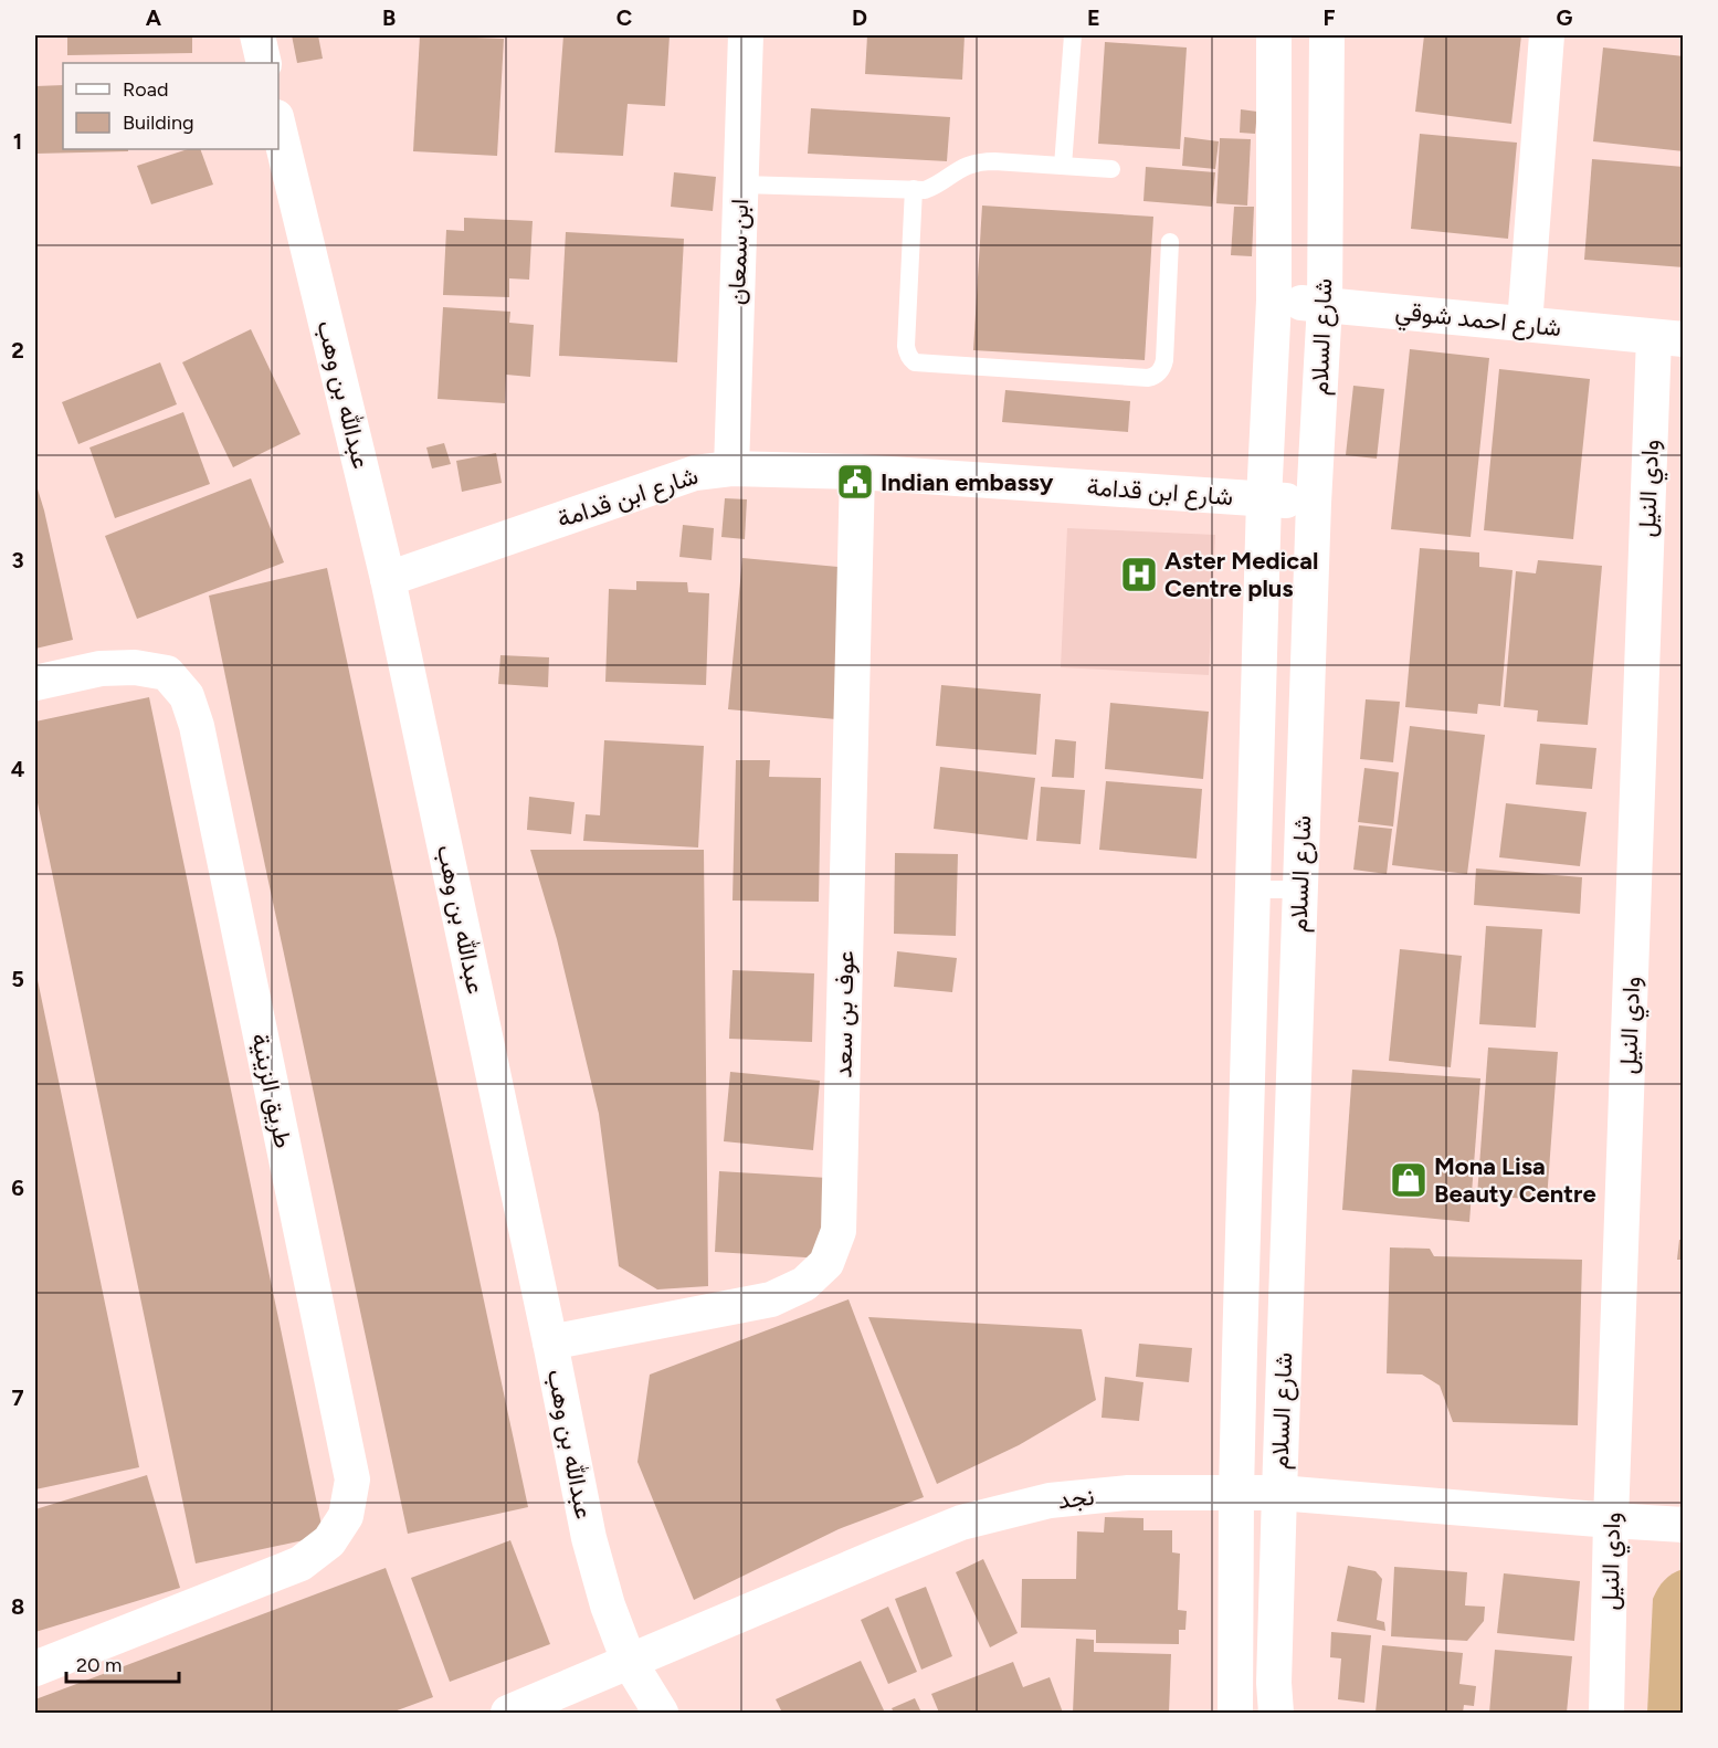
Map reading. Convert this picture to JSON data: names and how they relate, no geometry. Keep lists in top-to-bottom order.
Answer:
{
  "streets": {
    "street": [
      "ابن سمعان",
      "شارع احمد شوقي",
      "شارع السلام",
      "عبدالله بن وهب",
      "وادي النيل",
      "شارع ابن قدامة",
      "عوف بن سعد",
      "طريق الزينية",
      "نجد"
    ]
  },
  "crossings": [
    ["ابن سمعان", "شارع ابن قدامة"],
    ["شارع احمد شوقي", "شارع السلام"],
    ["شارع احمد شوقي", "وادي النيل"],
    ["شارع السلام", "شارع ابن قدامة"],
    ["شارع السلام", "نجد"],
    ["عبدالله بن وهب", "شارع ابن قدامة"],
    ["عبدالله بن وهب", "عوف بن سعد"],
    ["عبدالله بن وهب", "نجد"],
    ["وادي النيل", "نجد"],
    ["شارع ابن قدامة", "عوف بن سعد"]
  ],
  "places": {
    "public building": ["Indian embassy"],
    "hospital": ["Aster Medical Centre plus"],
    "shop": ["Mona Lisa Beauty Centre"]
  },
  "legend": ["Road", "Building"],
  "scale_bar": "20 m",
  "grid": {
    "columns": [
      "A",
      "B",
      "C",
      "D",
      "E",
      "F",
      "G"
    ],
    "rows": [
      "1",
      "2",
      "3",
      "4",
      "5",
      "6",
      "7",
      "8"
    ]
  }
}
